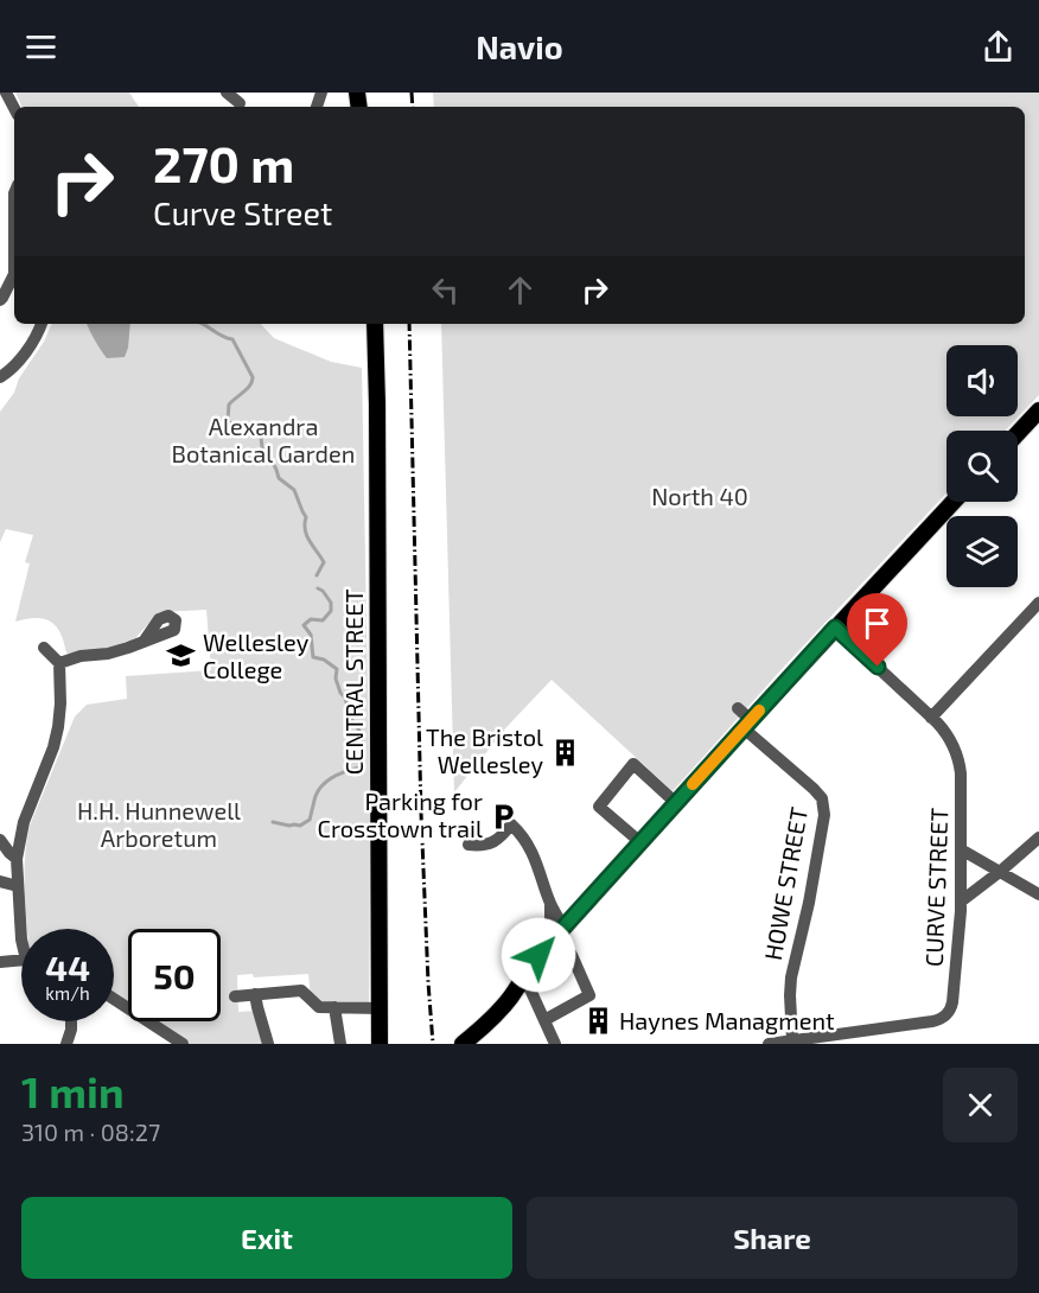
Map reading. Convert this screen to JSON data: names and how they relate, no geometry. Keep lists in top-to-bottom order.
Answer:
{
  "streets": {
    "main road": ["CENTRAL STREET"],
    "street": ["HOWE STREET", "CURVE STREET"]
  },
  "crossings": [
    ["HOWE STREET", "CURVE STREET"]
  ],
  "parks": ["Alexandra Botanical Garden", "North 40", "H.H. Hunnewell Arboretum"],
  "places": {
    "school or university": ["Wellesley College"],
    "building": ["The Bristol Wellesley", "Haynes Managment"],
    "parking": ["Parking for Crosstown trail"]
  },
  "page": {
    "header": "Navio",
    "turn": ["270 m", "Curve Street"],
    "speed": "44 km/h",
    "limit": "50",
    "heading": ["1 min", "310 m · 08:27"],
    "buttons": ["Exit", "Share"]
  }
}
